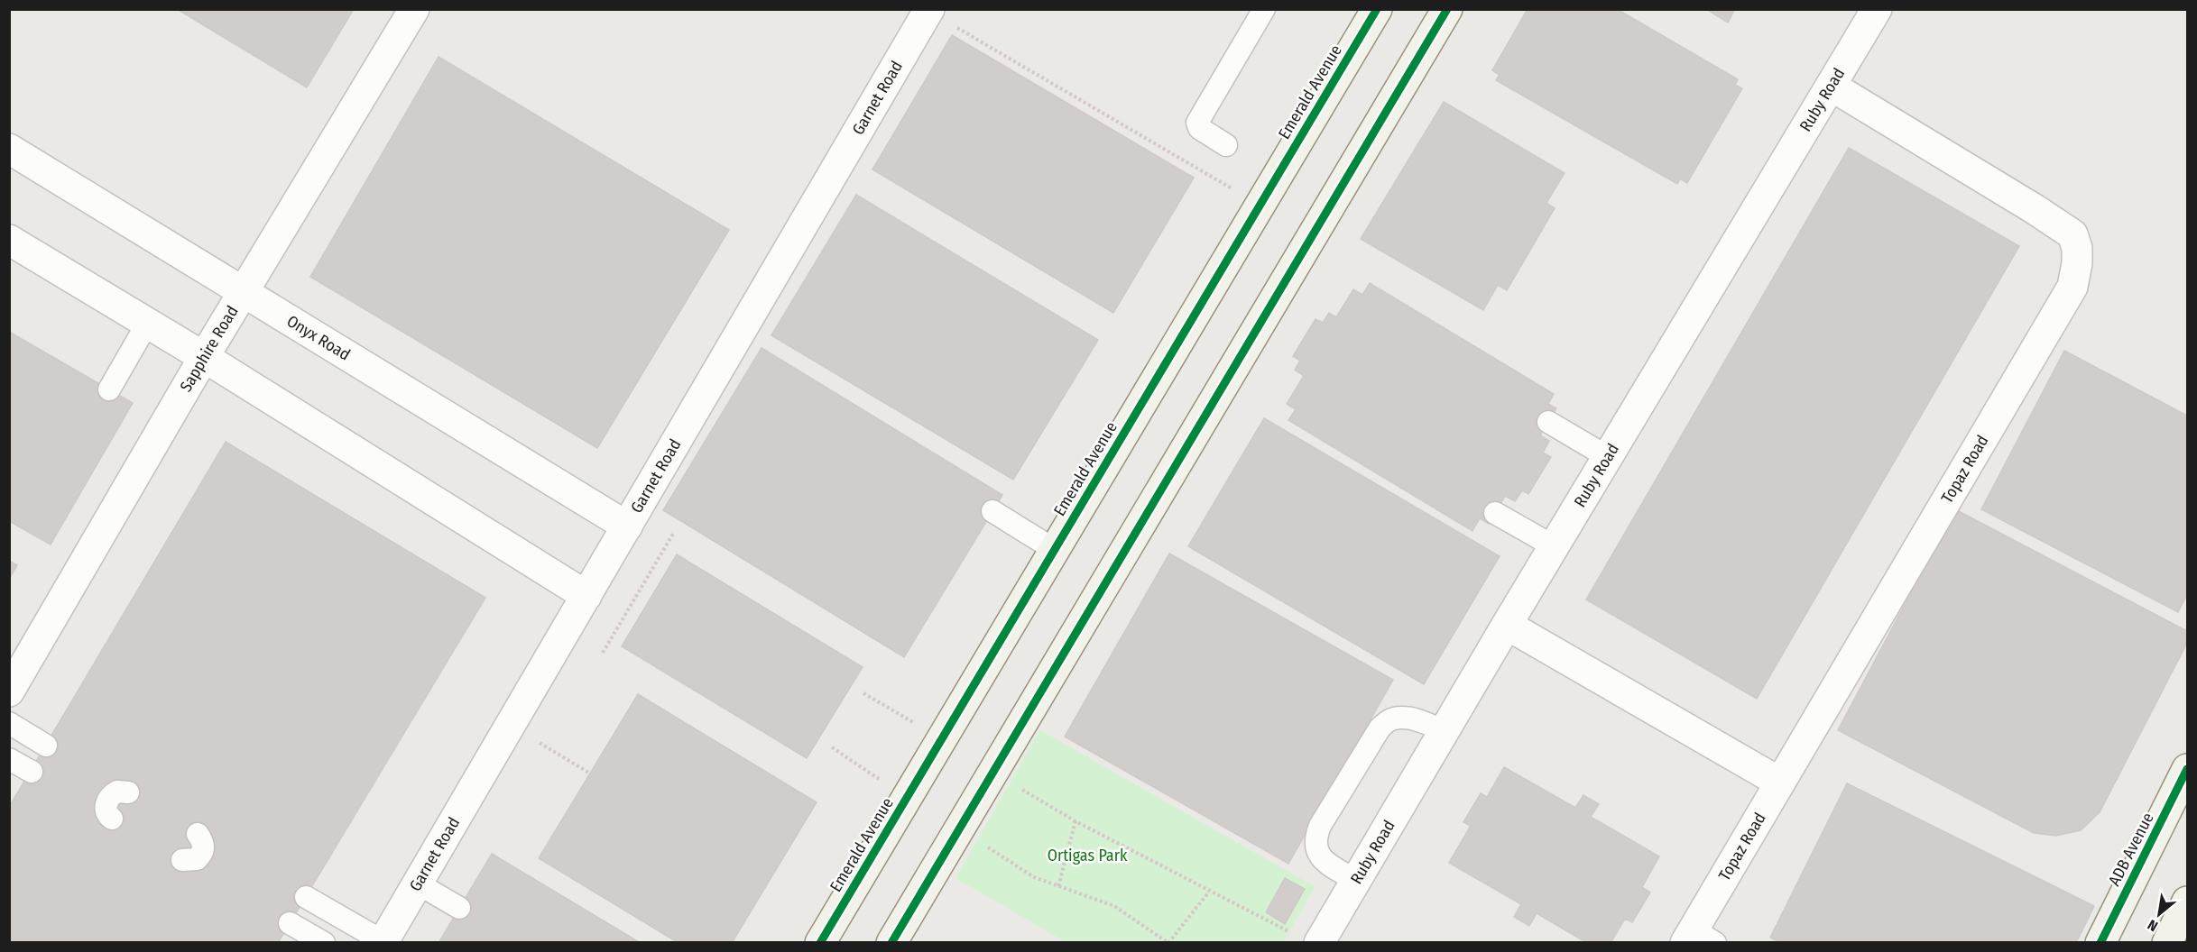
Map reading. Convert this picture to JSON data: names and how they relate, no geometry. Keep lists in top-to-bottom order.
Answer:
{
  "streets": {
    "street": [
      "Emerald Avenue",
      "Garnet Road",
      "Ruby Road",
      "Onyx Road",
      "Sapphire Road",
      "Topaz Road",
      "ADB Avenue"
    ]
  },
  "crossings": [
    ["Garnet Road", "Onyx Road"],
    ["Ruby Road", "Topaz Road"],
    ["Onyx Road", "Sapphire Road"]
  ],
  "parks": ["Ortigas Park"],
  "north": "bottom left"
}
